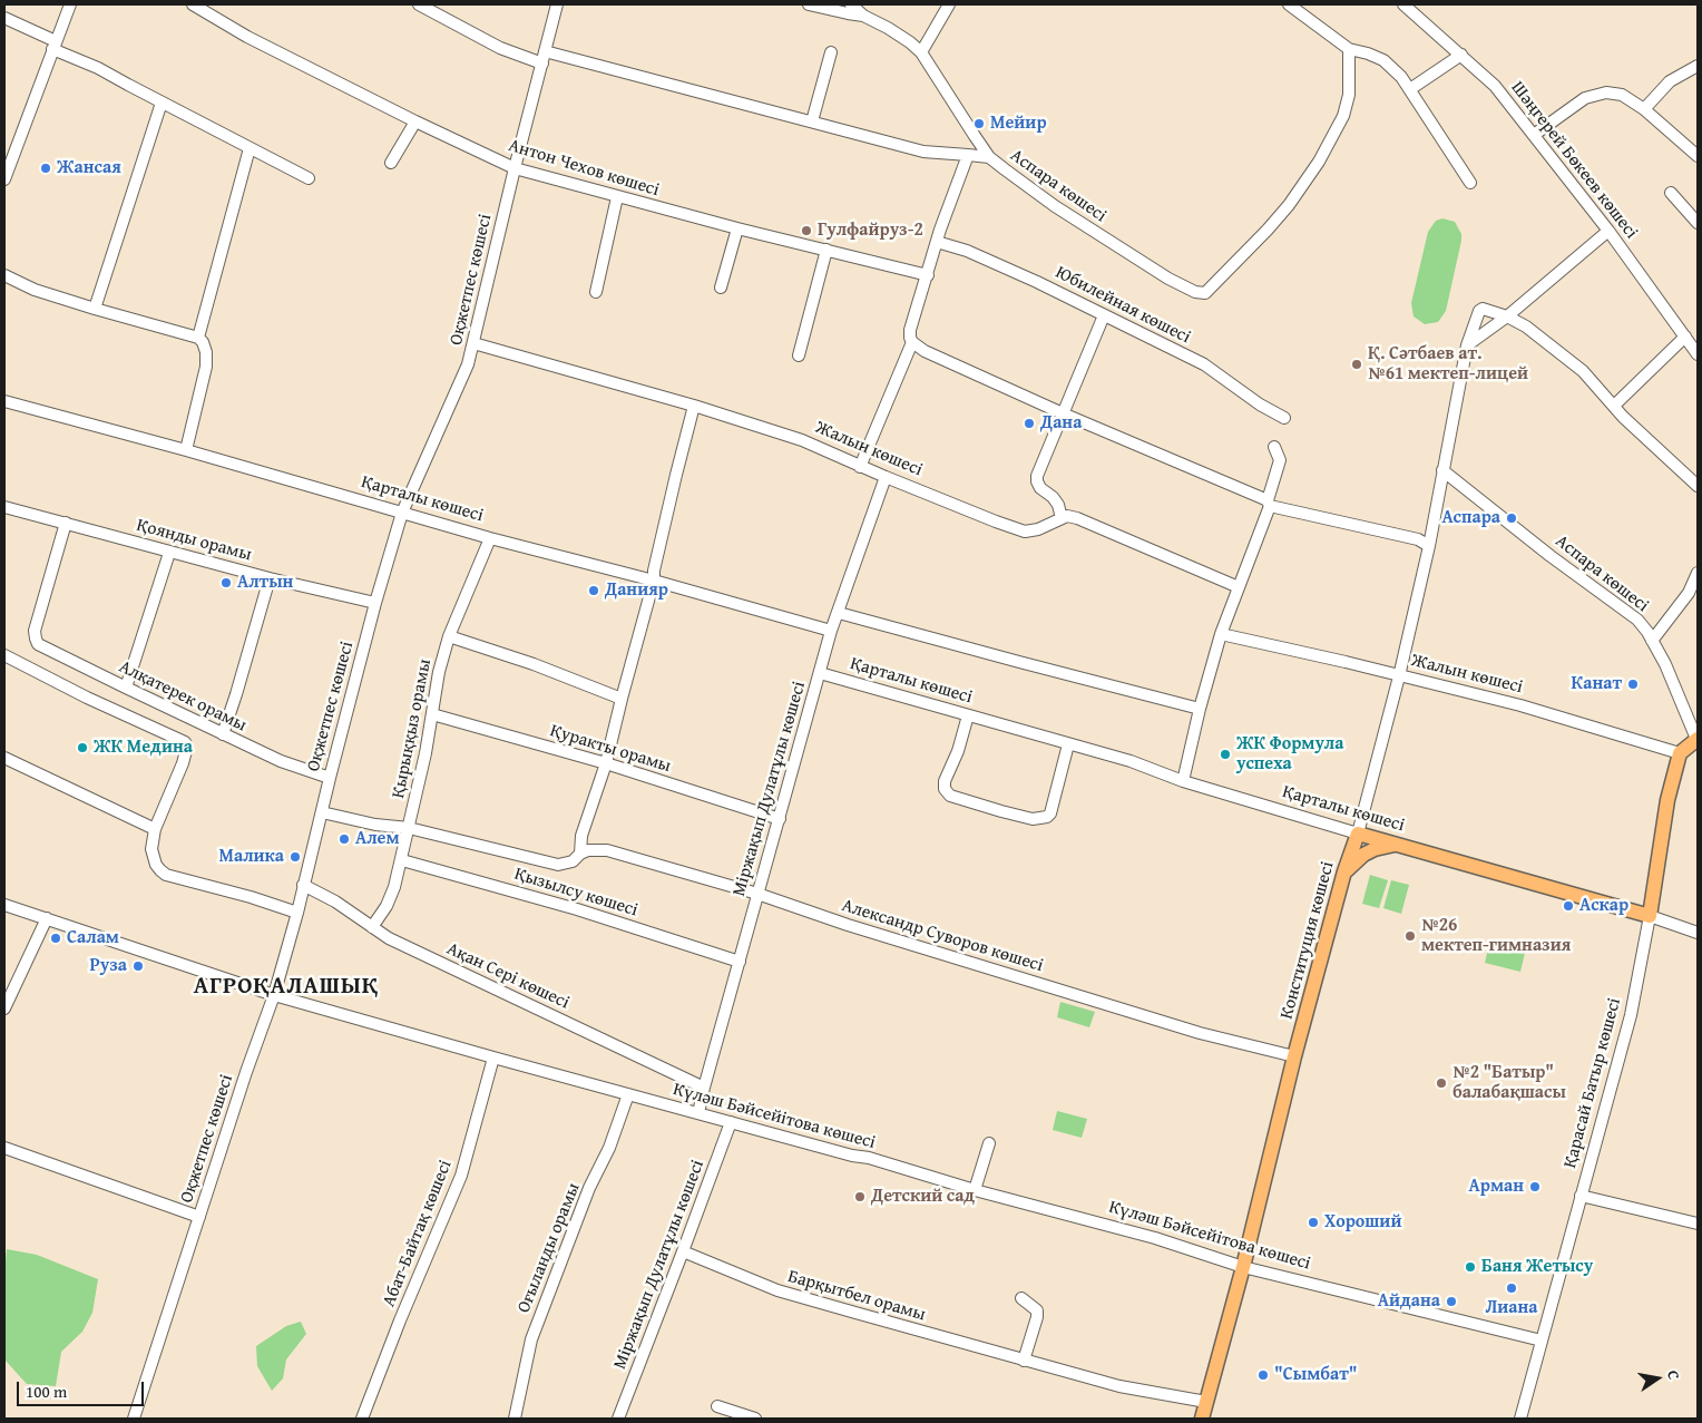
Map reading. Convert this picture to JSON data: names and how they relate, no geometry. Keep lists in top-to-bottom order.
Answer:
{
  "streets": {
    "main road": ["Қарталы көшесі", "Конституция көшесі", "Қарасай Батыр көшесі"],
    "street": [
      "Шәңгерей Бөкеев көшесі",
      "Антон Чехов көшесі",
      "Аспара көшесі",
      "Оқжетпес көшесі",
      "Юбилейная көшесі",
      "Жалын көшесі",
      "Қоянды орамы",
      "Алқатерек орамы",
      "Қырыққыз орамы",
      "Қуракты орамы",
      "Міржақып Дулатұлы көшесі",
      "Қызылсу көшесі",
      "Александр Суворов көшесі",
      "Ақан Сері көшесі",
      "Күләш Бәйсейітова көшесі",
      "Абат-Байтақ көшесі",
      "Оғыланды орамы",
      "Барқытбел орамы"
    ]
  },
  "crossings": [
    ["Антон Чехов көшесі", "Оқжетпес көшесі"],
    ["Аспара көшесі", "Конституция көшесі"],
    ["Оқжетпес көшесі", "Жалын көшесі"],
    ["Оқжетпес көшесі", "Қарталы көшесі"],
    ["Оқжетпес көшесі", "Қоянды орамы"],
    ["Оқжетпес көшесі", "Алқатерек орамы"],
    ["Оқжетпес көшесі", "Александр Суворов көшесі"],
    ["Оқжетпес көшесі", "Ақан Сері көшесі"],
    ["Оқжетпес көшесі", "Күләш Бәйсейітова көшесі"],
    ["Жалын көшесі", "Міржақып Дулатұлы көшесі"],
    ["Жалын көшесі", "Конституция көшесі"],
    ["Жалын көшесі", "Қарасай Батыр көшесі"],
    ["Қарталы көшесі", "Қырыққыз орамы"],
    ["Қарталы көшесі", "Міржақып Дулатұлы көшесі"],
    ["Қарталы көшесі", "Конституция көшесі"],
    ["Қарталы көшесі", "Қарасай Батыр көшесі"],
    ["Қоянды орамы", "Алқатерек орамы"],
    ["Қырыққыз орамы", "Қуракты орамы"],
    ["Қырыққыз орамы", "Қызылсу көшесі"],
    ["Қырыққыз орамы", "Александр Суворов көшесі"],
    ["Қырыққыз орамы", "Ақан Сері көшесі"],
    ["Қуракты орамы", "Міржақып Дулатұлы көшесі"],
    ["Міржақып Дулатұлы көшесі", "Қызылсу көшесі"],
    ["Міржақып Дулатұлы көшесі", "Александр Суворов көшесі"],
    ["Міржақып Дулатұлы көшесі", "Ақан Сері көшесі"],
    ["Міржақып Дулатұлы көшесі", "Күләш Бәйсейітова көшесі"],
    ["Міржақып Дулатұлы көшесі", "Барқытбел орамы"],
    ["Александр Суворов көшесі", "Конституция көшесі"],
    ["Конституция көшесі", "Күләш Бәйсейітова көшесі"],
    ["Конституция көшесі", "Барқытбел орамы"],
    ["Қарасай Батыр көшесі", "Күләш Бәйсейітова көшесі"],
    ["Күләш Бәйсейітова көшесі", "Абат-Байтақ көшесі"],
    ["Күләш Бәйсейітова көшесі", "Оғыланды орамы"]
  ],
  "districts": ["АГРОҚАЛАШЫҚ"],
  "places": [
    "Мейир",
    "Жансая",
    "Гулфайруз-2",
    "Қ. Сәтбаев ат. №61 мектеп-лицей",
    "Дана",
    "Аспара",
    "Алтын",
    "Данияр",
    "Канат",
    "ЖК Медина",
    "ЖК Формула успеха",
    "Алем",
    "Малика",
    "Аскар",
    "№26 мектеп-гимназия",
    "Салам",
    "Руза",
    "№2 \"Батыр\" балабақшасы",
    "Арман",
    "Детский сад",
    "Хороший",
    "Баня Жетысу",
    "Лиана",
    "Айдана",
    "\"Сымбат\""
  ],
  "scale_bar": "100 m",
  "north": "right"
}
